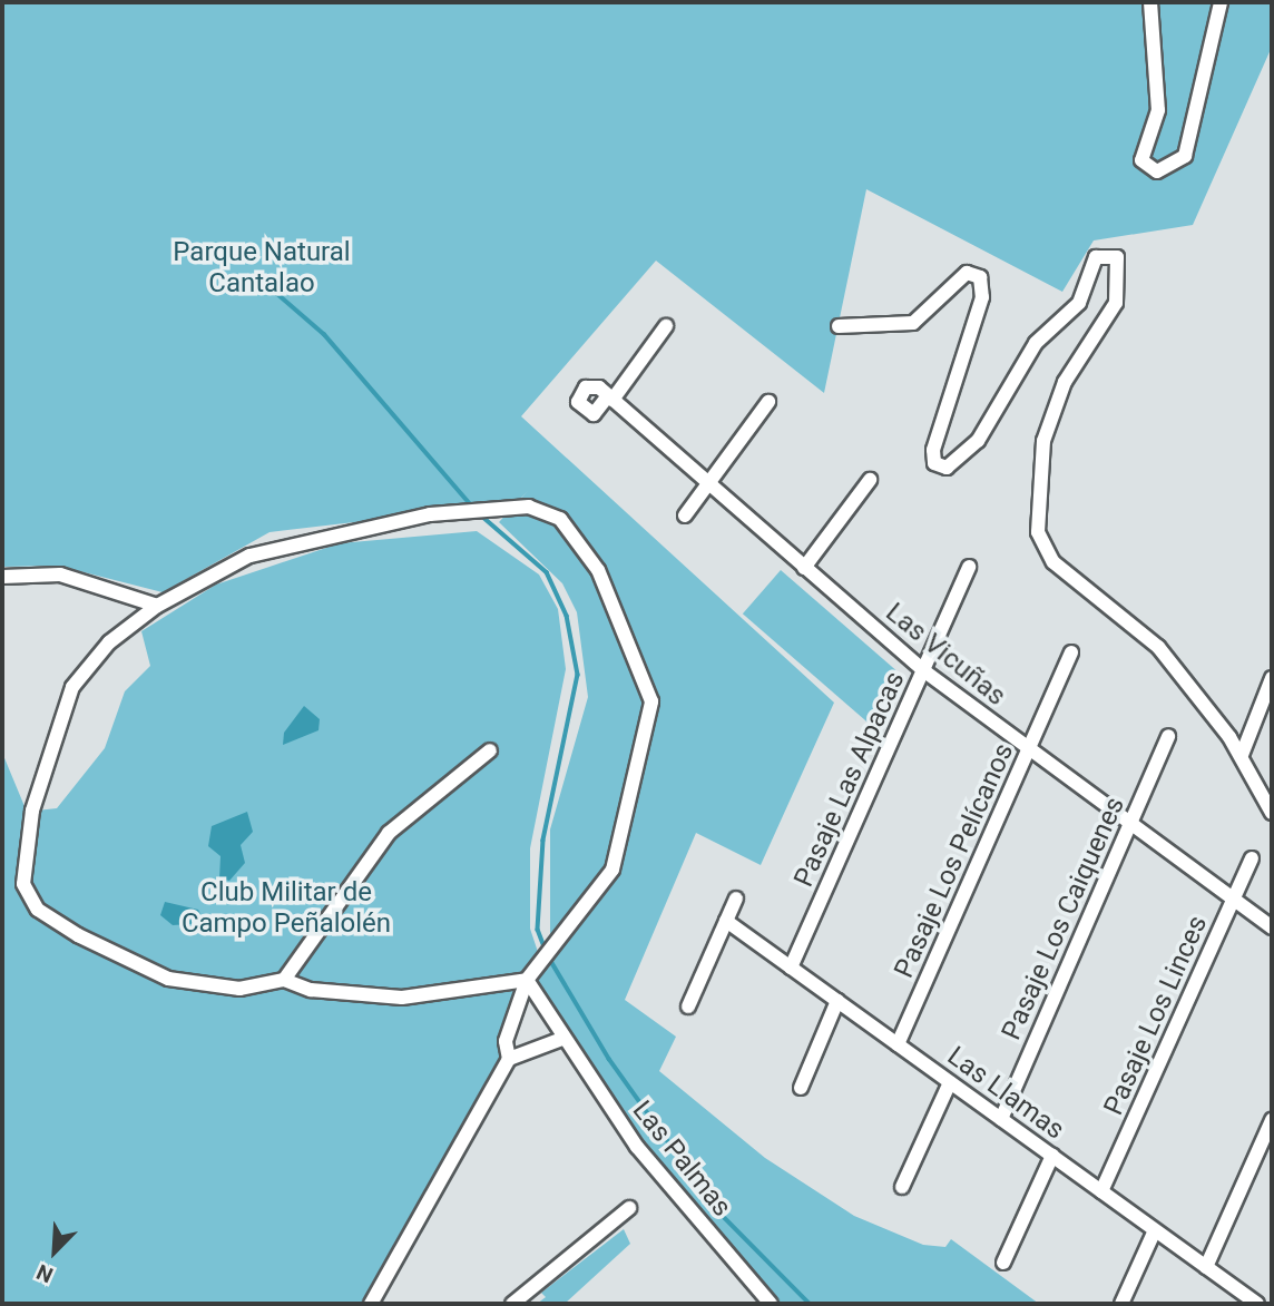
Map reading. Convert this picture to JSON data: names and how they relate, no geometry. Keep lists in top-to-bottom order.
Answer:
{
  "streets": {
    "street": [
      "Las Vicuñas",
      "Pasaje Las Alpacas",
      "Pasaje Los Pelícanos",
      "Pasaje Los Caiquenes",
      "Pasaje Los Linces",
      "Las Llamas",
      "Las Palmas"
    ]
  },
  "crossings": [
    ["Las Vicuñas", "Pasaje Las Alpacas"],
    ["Las Vicuñas", "Pasaje Los Pelícanos"],
    ["Las Vicuñas", "Pasaje Los Caiquenes"],
    ["Las Vicuñas", "Pasaje Los Linces"],
    ["Pasaje Las Alpacas", "Las Llamas"],
    ["Pasaje Los Pelícanos", "Las Llamas"],
    ["Pasaje Los Caiquenes", "Las Llamas"],
    ["Pasaje Los Linces", "Las Llamas"]
  ],
  "parks": ["Parque Natural Cantalao", "Club Militar de Campo Peñalolén"],
  "north": "bottom left"
}
